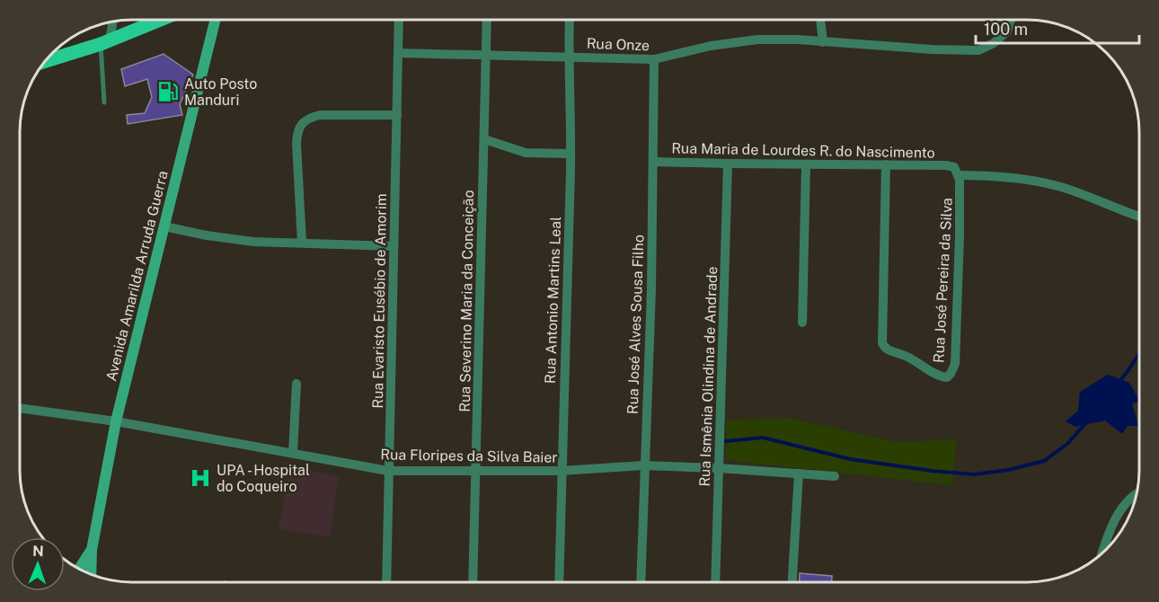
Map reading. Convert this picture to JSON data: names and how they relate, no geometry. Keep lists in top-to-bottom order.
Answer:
{
  "streets": {
    "main road": ["Avenida Amarilda Arruda Guerra"],
    "street": [
      "Rua Onze",
      "Rua Maria de Lourdes R. do Nascimento",
      "Rua José Pereira da Silva",
      "Rua Antonio Martins Leal",
      "Rua Evaristo Eusébio de Amorim",
      "Rua Severino Maria da Conceição",
      "Rua José Alves Sousa Filho",
      "Rua Ismênia Olindina de Andrade",
      "Rua Floripes da Silva Baier"
    ]
  },
  "crossings": [
    ["Rua Onze", "Rua Antonio Martins Leal"],
    ["Rua Onze", "Rua Evaristo Eusébio de Amorim"],
    ["Rua Onze", "Rua Severino Maria da Conceição"],
    ["Rua Onze", "Rua José Alves Sousa Filho"],
    ["Rua Maria de Lourdes R. do Nascimento", "Rua José Pereira da Silva"],
    ["Rua Maria de Lourdes R. do Nascimento", "Rua José Alves Sousa Filho"],
    ["Rua Maria de Lourdes R. do Nascimento", "Rua Ismênia Olindina de Andrade"],
    ["Avenida Amarilda Arruda Guerra", "Rua Floripes da Silva Baier"],
    ["Rua Antonio Martins Leal", "Rua Floripes da Silva Baier"],
    ["Rua Evaristo Eusébio de Amorim", "Rua Floripes da Silva Baier"],
    ["Rua Severino Maria da Conceição", "Rua Floripes da Silva Baier"],
    ["Rua José Alves Sousa Filho", "Rua Floripes da Silva Baier"],
    ["Rua Ismênia Olindina de Andrade", "Rua Floripes da Silva Baier"]
  ],
  "places": {
    "fuel station": ["Auto Posto Manduri"],
    "hospital": ["UPA - Hospital do Coqueiro"]
  },
  "scale_bar": "100 m",
  "north": "top"
}
